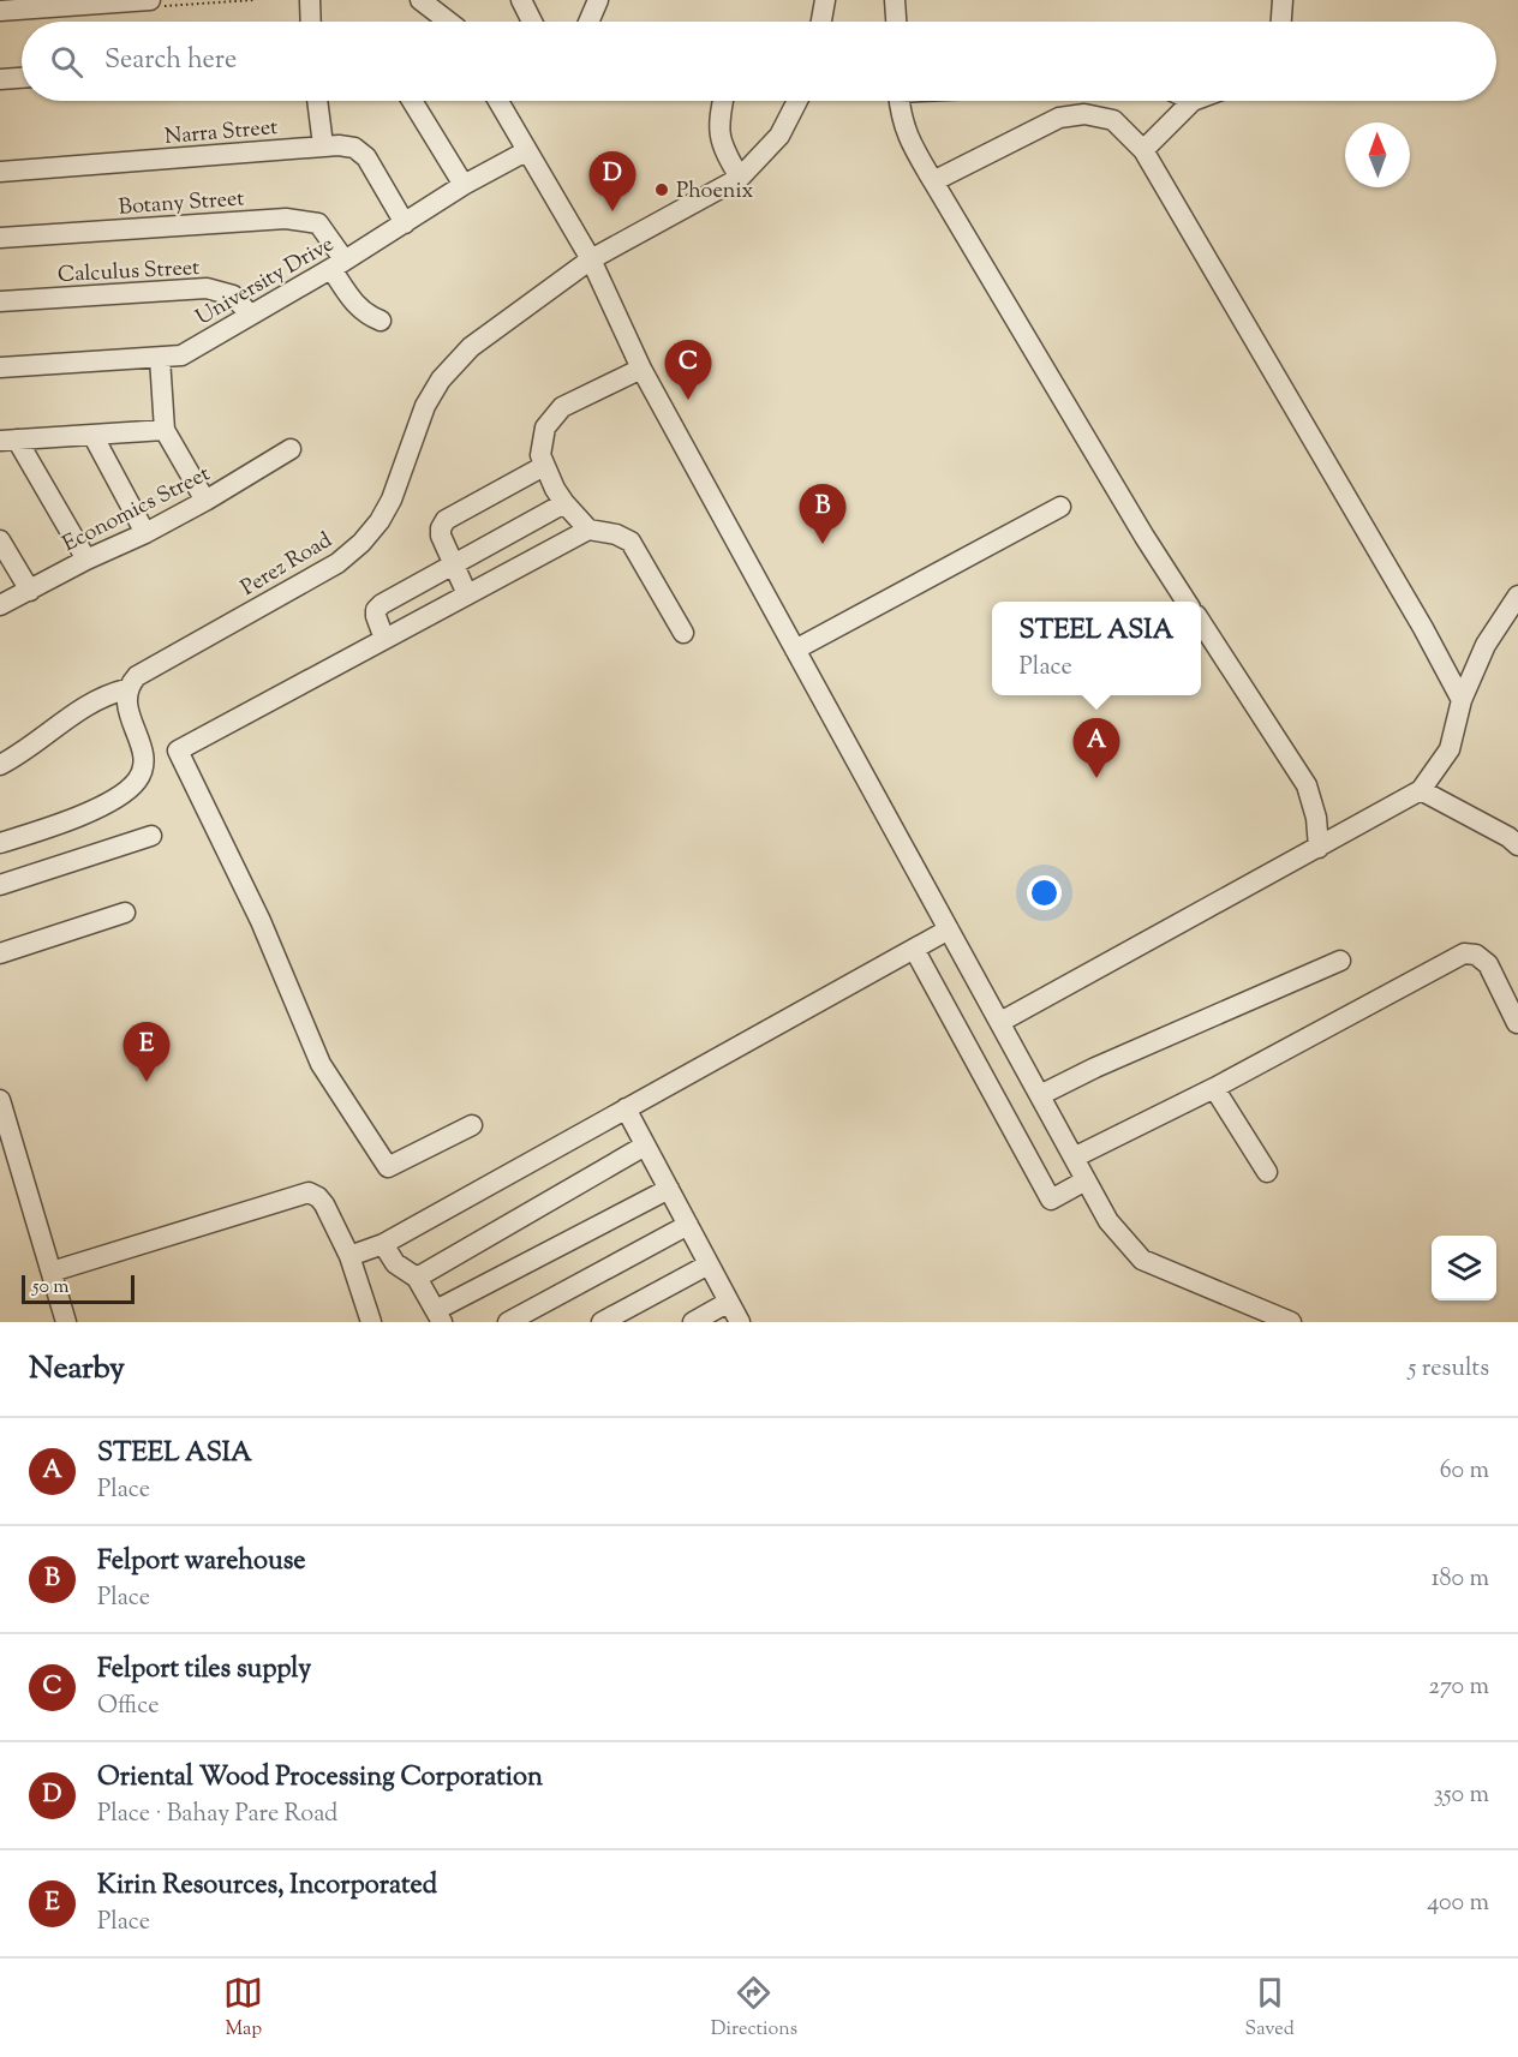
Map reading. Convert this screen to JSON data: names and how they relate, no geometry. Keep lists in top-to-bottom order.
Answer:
{
  "streets": {
    "street": [
      "Narra Street",
      "Botany Street",
      "Calculus Street",
      "University Drive",
      "Economics Street",
      "Perez Road"
    ]
  },
  "crossings": [
    ["Narra Street", "University Drive"],
    ["Botany Street", "University Drive"],
    ["Calculus Street", "University Drive"]
  ],
  "places": ["Phoenix"],
  "scale_bar": "50 m",
  "north": "top",
  "page": {
    "search": "Search here",
    "pins": [
      "D",
      "C",
      "B",
      "A",
      "E"
    ],
    "popup": ["STEEL ASIA", "Place"],
    "scale": "50 m",
    "heading": ["Nearby", "5 results"],
    "list": [
      {
        "mark": "A",
        "name": "STEEL ASIA",
        "note": "Place",
        "value": "60 m"
      },
      {
        "mark": "B",
        "name": "Felport warehouse",
        "note": "Place",
        "value": "180 m"
      },
      {
        "mark": "C",
        "name": "Felport tiles supply",
        "note": "Office",
        "value": "270 m"
      },
      {
        "mark": "D",
        "name": "Oriental Wood Processing Corporation",
        "note": "Place · Bahay Pare Road",
        "value": "350 m"
      },
      {
        "mark": "E",
        "name": "Kirin Resources, Incorporated",
        "note": "Place",
        "value": "400 m"
      }
    ],
    "nav": ["Map", "Directions", "Saved"]
  }
}
